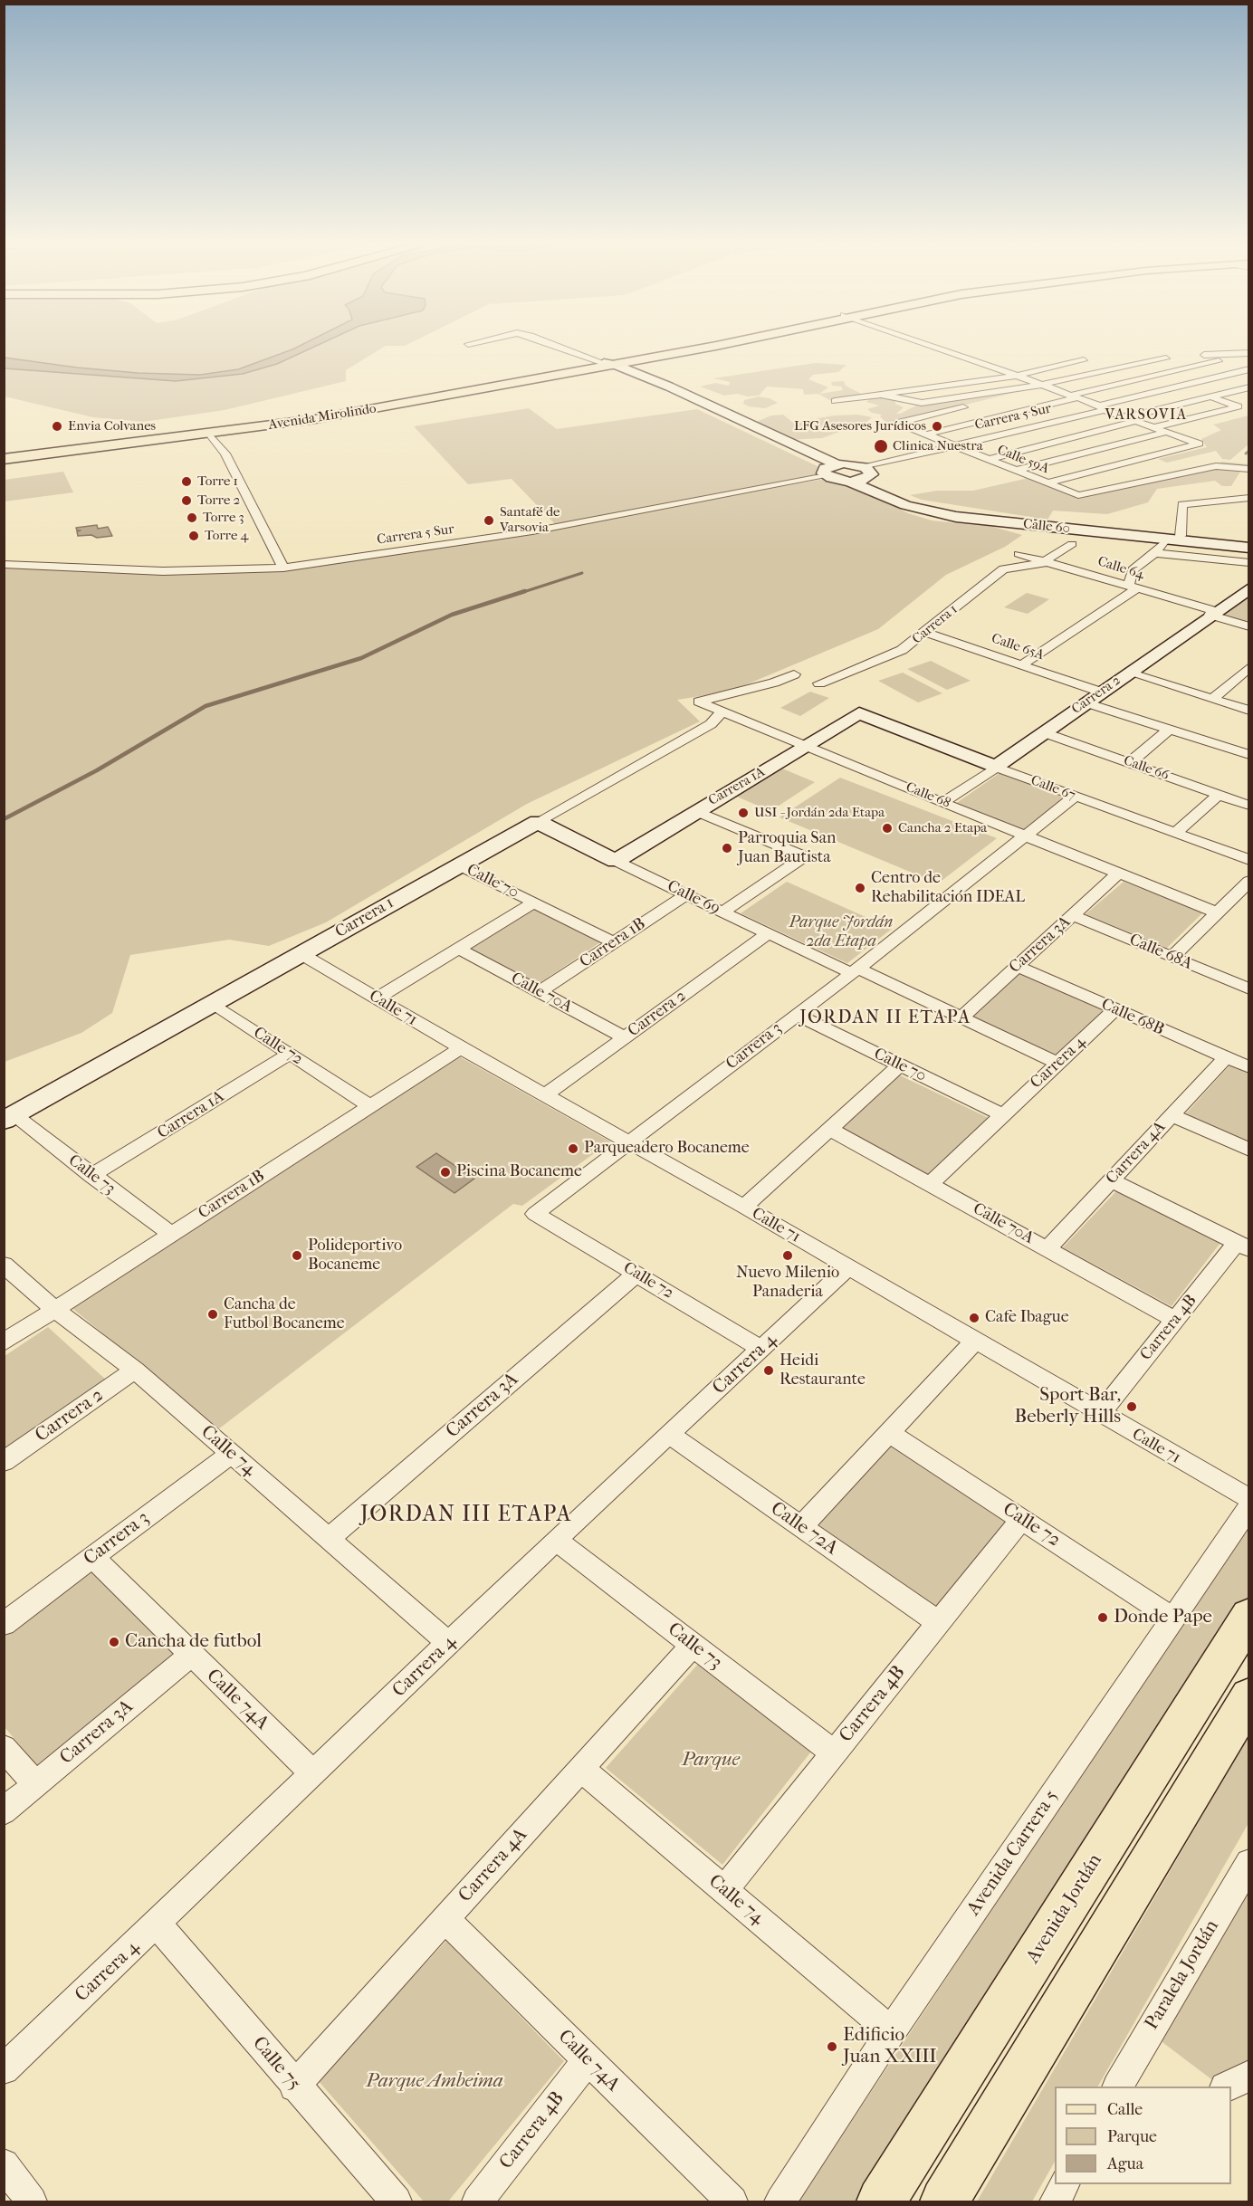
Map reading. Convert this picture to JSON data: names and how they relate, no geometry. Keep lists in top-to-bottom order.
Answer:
{
  "streets": {
    "main road": [
      "Avenida Mirolindo",
      "Calle 60",
      "Carrera 1",
      "Carrera 2",
      "Carrera 1A",
      "Calle 67",
      "Calle 69",
      "Avenida Jordán"
    ],
    "street": [
      "Carrera 5 Sur",
      "Calle 59A",
      "Calle 64",
      "Calle 65A",
      "Calle 66",
      "Calle 68",
      "Calle 70",
      "Carrera 1B",
      "Carrera 3A",
      "Calle 68A",
      "Calle 70A",
      "Calle 71",
      "Calle 68B",
      "Calle 72",
      "Carrera 3",
      "Carrera 4",
      "Carrera 4A",
      "Calle 73",
      "Carrera 4B",
      "Calle 74",
      "Calle 72A",
      "Calle 74A",
      "Avenida Carrera 5",
      "Paralela Jordán",
      "Calle 75"
    ]
  },
  "crossings": [
    ["Carrera 5 Sur", "Calle 59A"],
    ["Carrera 5 Sur", "Calle 60"],
    ["Calle 64", "Carrera 1"],
    ["Calle 64", "Carrera 2"],
    ["Carrera 1", "Calle 65A"],
    ["Carrera 1", "Calle 68"],
    ["Carrera 1", "Calle 70"],
    ["Carrera 1", "Calle 69"],
    ["Carrera 1", "Calle 71"],
    ["Carrera 1", "Calle 72"],
    ["Carrera 1", "Calle 73"],
    ["Calle 65A", "Carrera 2"],
    ["Carrera 2", "Calle 66"],
    ["Carrera 2", "Calle 67"],
    ["Carrera 2", "Calle 68"],
    ["Carrera 2", "Calle 69"],
    ["Carrera 2", "Calle 70A"],
    ["Carrera 2", "Calle 71"],
    ["Carrera 2", "Calle 74"],
    ["Carrera 1A", "Calle 67"],
    ["Carrera 1A", "Calle 68"],
    ["Carrera 1A", "Calle 69"],
    ["Carrera 1A", "Calle 72"],
    ["Carrera 1A", "Calle 73"],
    ["Calle 67", "Carrera 3"],
    ["Calle 68", "Carrera 3A"],
    ["Calle 68", "Carrera 3"],
    ["Calle 70", "Carrera 1B"],
    ["Calle 70", "Carrera 3"],
    ["Calle 70", "Carrera 4"],
    ["Calle 69", "Carrera 1B"],
    ["Calle 69", "Carrera 3A"],
    ["Calle 69", "Carrera 3"],
    ["Calle 69", "Carrera 4"],
    ["Carrera 1B", "Calle 70A"],
    ["Carrera 1B", "Calle 71"],
    ["Carrera 1B", "Calle 72"],
    ["Carrera 1B", "Calle 73"],
    ["Carrera 1B", "Calle 74"],
    ["Carrera 3A", "Calle 68A"],
    ["Carrera 3A", "Calle 68B"],
    ["Carrera 3A", "Calle 72"],
    ["Carrera 3A", "Calle 74"],
    ["Carrera 3A", "Calle 74A"],
    ["Calle 70A", "Carrera 4"],
    ["Calle 70A", "Carrera 4A"],
    ["Calle 70A", "Carrera 4B"],
    ["Calle 71", "Carrera 3"],
    ["Calle 71", "Carrera 4"],
    ["Calle 71", "Carrera 4B"],
    ["Calle 68B", "Carrera 4"],
    ["Calle 68B", "Carrera 4A"],
    ["Calle 72", "Carrera 3"],
    ["Calle 72", "Carrera 4"],
    ["Calle 72", "Carrera 4B"],
    ["Calle 72", "Avenida Carrera 5"],
    ["Carrera 3", "Calle 74"],
    ["Carrera 3", "Calle 74A"],
    ["Carrera 4", "Calle 73"],
    ["Carrera 4", "Calle 74"],
    ["Carrera 4", "Calle 72A"],
    ["Carrera 4", "Calle 74A"],
    ["Carrera 4", "Calle 75"],
    ["Carrera 4A", "Calle 73"],
    ["Carrera 4A", "Calle 74"],
    ["Carrera 4A", "Calle 74A"],
    ["Carrera 4A", "Calle 75"],
    ["Calle 73", "Carrera 4B"],
    ["Carrera 4B", "Calle 74"],
    ["Carrera 4B", "Calle 72A"],
    ["Carrera 4B", "Calle 74A"],
    ["Calle 74", "Avenida Carrera 5"]
  ],
  "districts": ["VARSOVIA", "JORDAN II ETAPA", "JORDAN III ETAPA"],
  "parks": ["Parque Jordán 2da Etapa", "Parque", "Parque Ambeima"],
  "places": [
    "Envia Colvanes",
    "LFG Asesores Jurídicos",
    "Clinica Nuestra",
    "Torre 1",
    "Torre 2",
    "Torre 3",
    "Santafé de Varsovia",
    "Torre 4",
    "USI - Jordán 2da Etapa",
    "Cancha 2 Etapa",
    "Parroquia San Juan Bautista",
    "Centro de Rehabilitación IDEAL",
    "Parqueadero Bocaneme",
    "Piscina Bocaneme",
    "Polideportivo Bocaneme",
    "Nuevo Milenio Panaderia",
    "Cancha de Futbol Bocaneme",
    "Cafe Ibague",
    "Heidi Restaurante",
    "Sport Bar, Beberly Hills",
    "Donde Pape",
    "Cancha de futbol",
    "Edificio Juan XXIII"
  ],
  "legend": ["Calle", "Parque", "Agua"]
}
